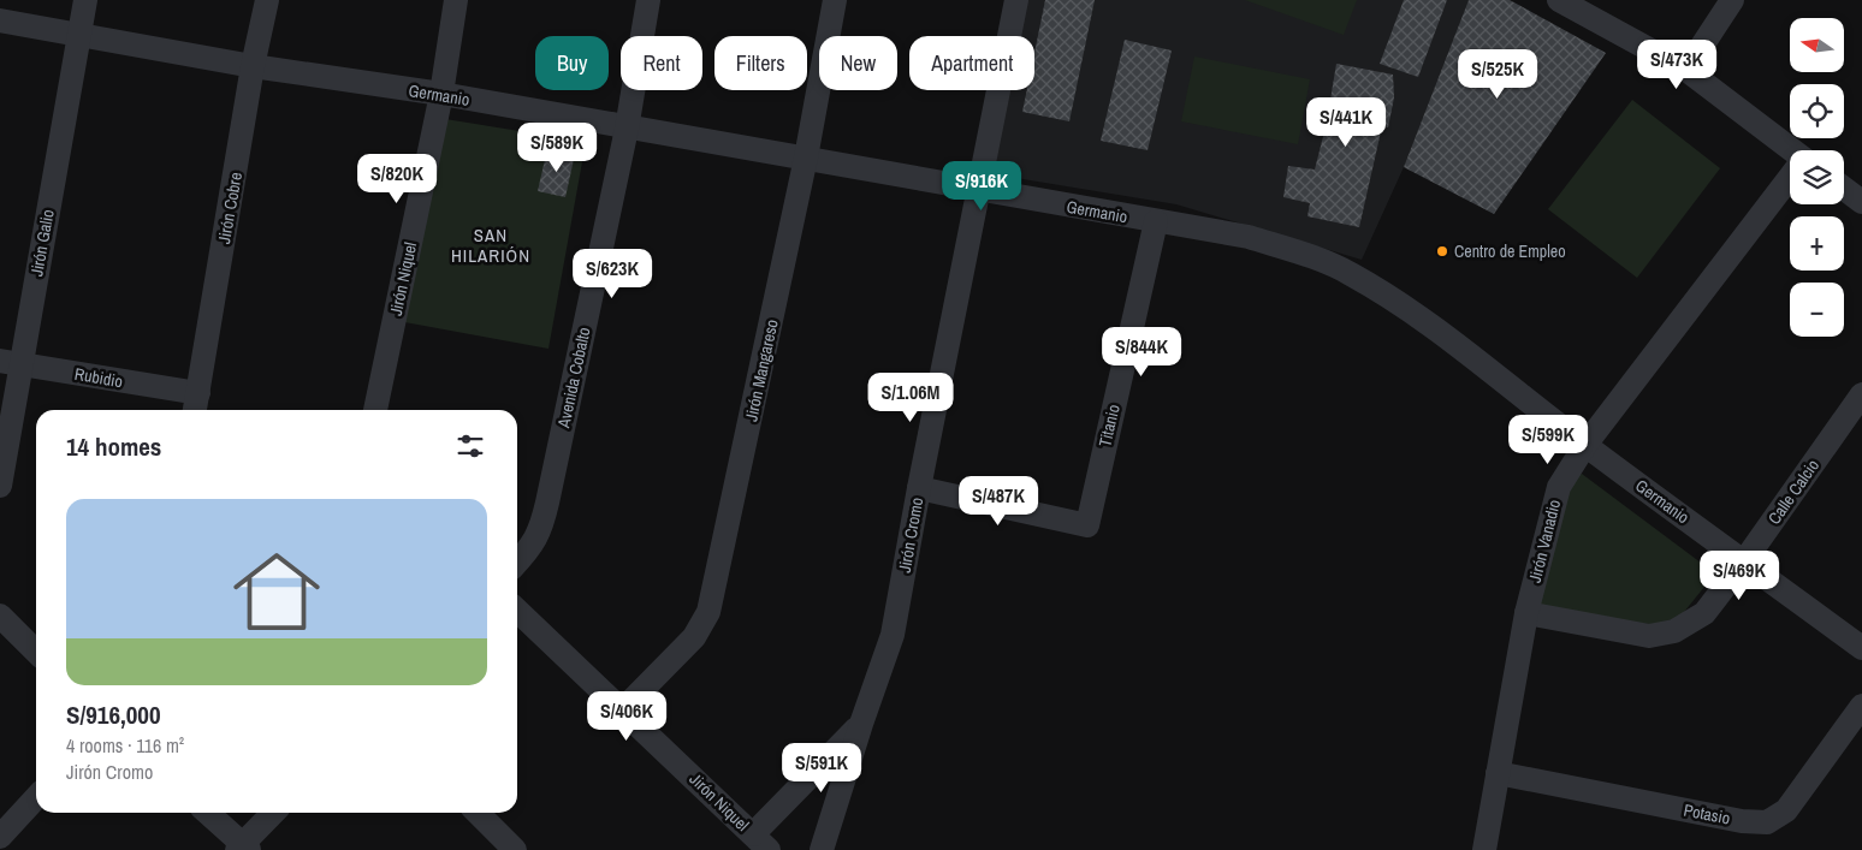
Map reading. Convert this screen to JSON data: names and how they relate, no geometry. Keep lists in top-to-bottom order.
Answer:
{
  "streets": {
    "street": [
      "Germanio",
      "Jirón Cobre",
      "Jirón Galio",
      "Jirón Niquel",
      "Jirón Mangareso",
      "Rubidio",
      "Avenida Cobalto",
      "Titanio",
      "Calle Calcio",
      "Jirón Cromo",
      "Jirón Vanadio",
      "Potasio"
    ]
  },
  "crossings": [
    ["Germanio", "Jirón Cobre"],
    ["Germanio", "Jirón Galio"],
    ["Germanio", "Jirón Niquel"],
    ["Germanio", "Jirón Mangareso"],
    ["Germanio", "Avenida Cobalto"],
    ["Germanio", "Titanio"],
    ["Germanio", "Calle Calcio"],
    ["Germanio", "Jirón Cromo"],
    ["Germanio", "Jirón Vanadio"],
    ["Jirón Cobre", "Rubidio"],
    ["Jirón Galio", "Rubidio"],
    ["Jirón Niquel", "Jirón Mangareso"],
    ["Titanio", "Jirón Cromo"],
    ["Calle Calcio", "Jirón Vanadio"],
    ["Jirón Vanadio", "Potasio"]
  ],
  "districts": ["SAN HILARIÓN"],
  "places": ["Centro de Empleo"],
  "north": "left",
  "page": {
    "map_buttons": ["+", "−"],
    "chip": [
      "Buy",
      "Rent",
      "Filters",
      "New",
      "Apartment"
    ],
    "price": [
      "S/473K",
      "S/525K",
      "S/441K",
      "S/589K",
      "S/820K",
      "S/916K",
      "S/623K",
      "S/844K",
      "S/1.06M",
      "S/599K",
      "S/487K",
      "S/469K",
      "S/406K",
      "S/591K"
    ],
    "heading": "14 homes",
    "list": [
      {
        "name": "S/916,000",
        "note": "4 rooms · 116 m² · Jirón Cromo"
      }
    ]
  }
}
